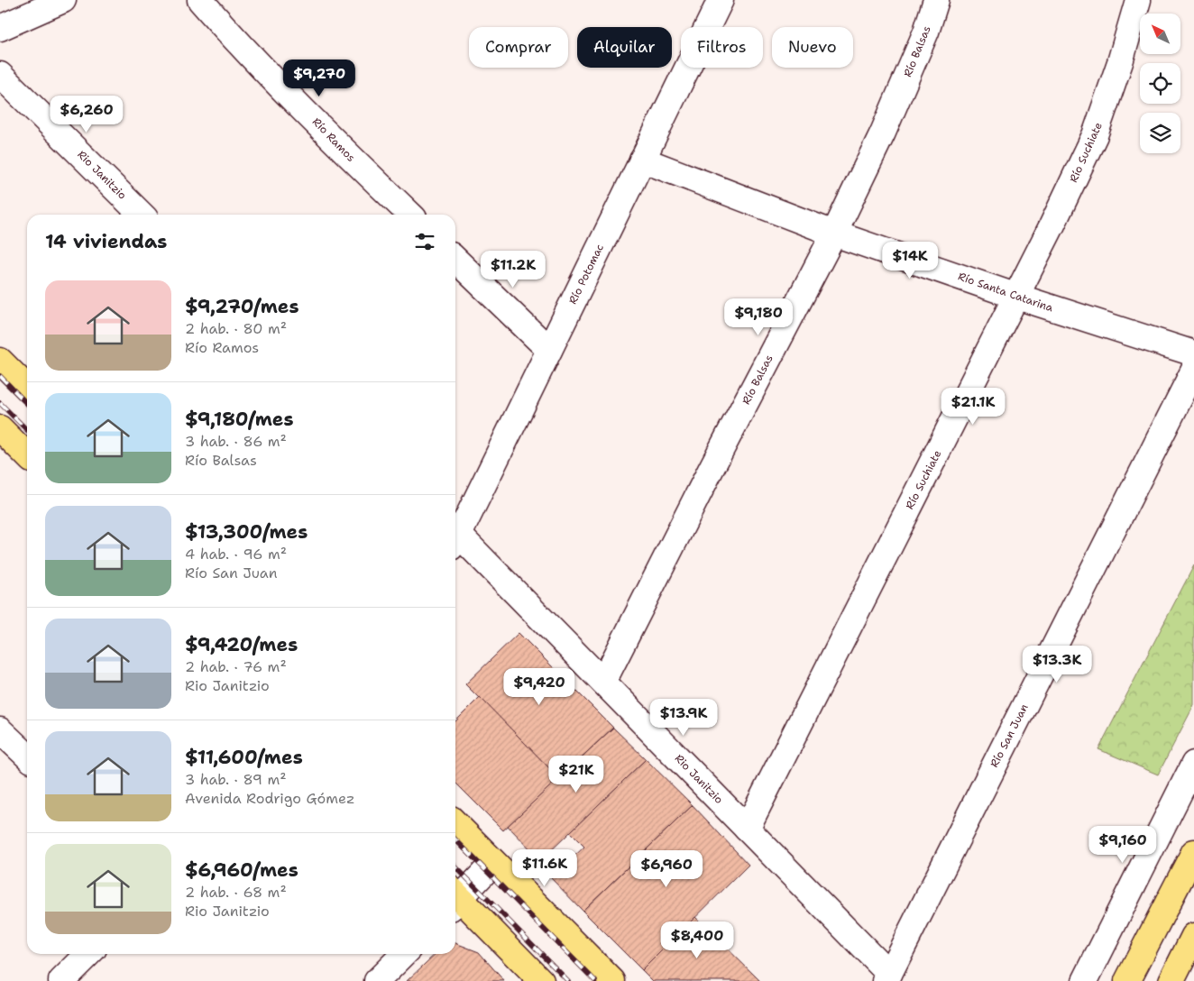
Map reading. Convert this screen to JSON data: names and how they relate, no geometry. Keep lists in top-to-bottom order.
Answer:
{
  "streets": {
    "street": [
      "Río Balsas",
      "Río Ramos",
      "Río Suchiate",
      "Rio Janitzio",
      "Río Potomac",
      "Río Santa Catarina",
      "Río San Juan"
    ]
  },
  "crossings": [
    ["Río Balsas", "Rio Janitzio"],
    ["Río Balsas", "Río Santa Catarina"],
    ["Río Suchiate", "Rio Janitzio"],
    ["Río Suchiate", "Río Santa Catarina"],
    ["Rio Janitzio", "Río San Juan"],
    ["Río Potomac", "Río Santa Catarina"]
  ],
  "north": "top left",
  "page": {
    "chip": [
      "Comprar",
      "Alquilar",
      "Filtros",
      "Nuevo"
    ],
    "price": [
      "$9,270",
      "$6,260",
      "$14K",
      "$11.2K",
      "$9,180",
      "$21.1K",
      "$13.3K",
      "$9,420",
      "$13.9K",
      "$21K",
      "$9,160",
      "$11.6K",
      "$6,960",
      "$8,400"
    ],
    "heading": "14 viviendas",
    "list": [
      {
        "name": "$9,270/mes",
        "note": "2 hab. · 80 m² · Río Ramos"
      },
      {
        "name": "$9,180/mes",
        "note": "3 hab. · 86 m² · Río Balsas"
      },
      {
        "name": "$13,300/mes",
        "note": "4 hab. · 96 m² · Río San Juan"
      },
      {
        "name": "$9,420/mes",
        "note": "2 hab. · 76 m² · Rio Janitzio"
      },
      {
        "name": "$11,600/mes",
        "note": "3 hab. · 89 m² · Avenida Rodrigo Gómez"
      },
      {
        "name": "$6,960/mes",
        "note": "2 hab. · 68 m² · Rio Janitzio"
      }
    ]
  }
}
